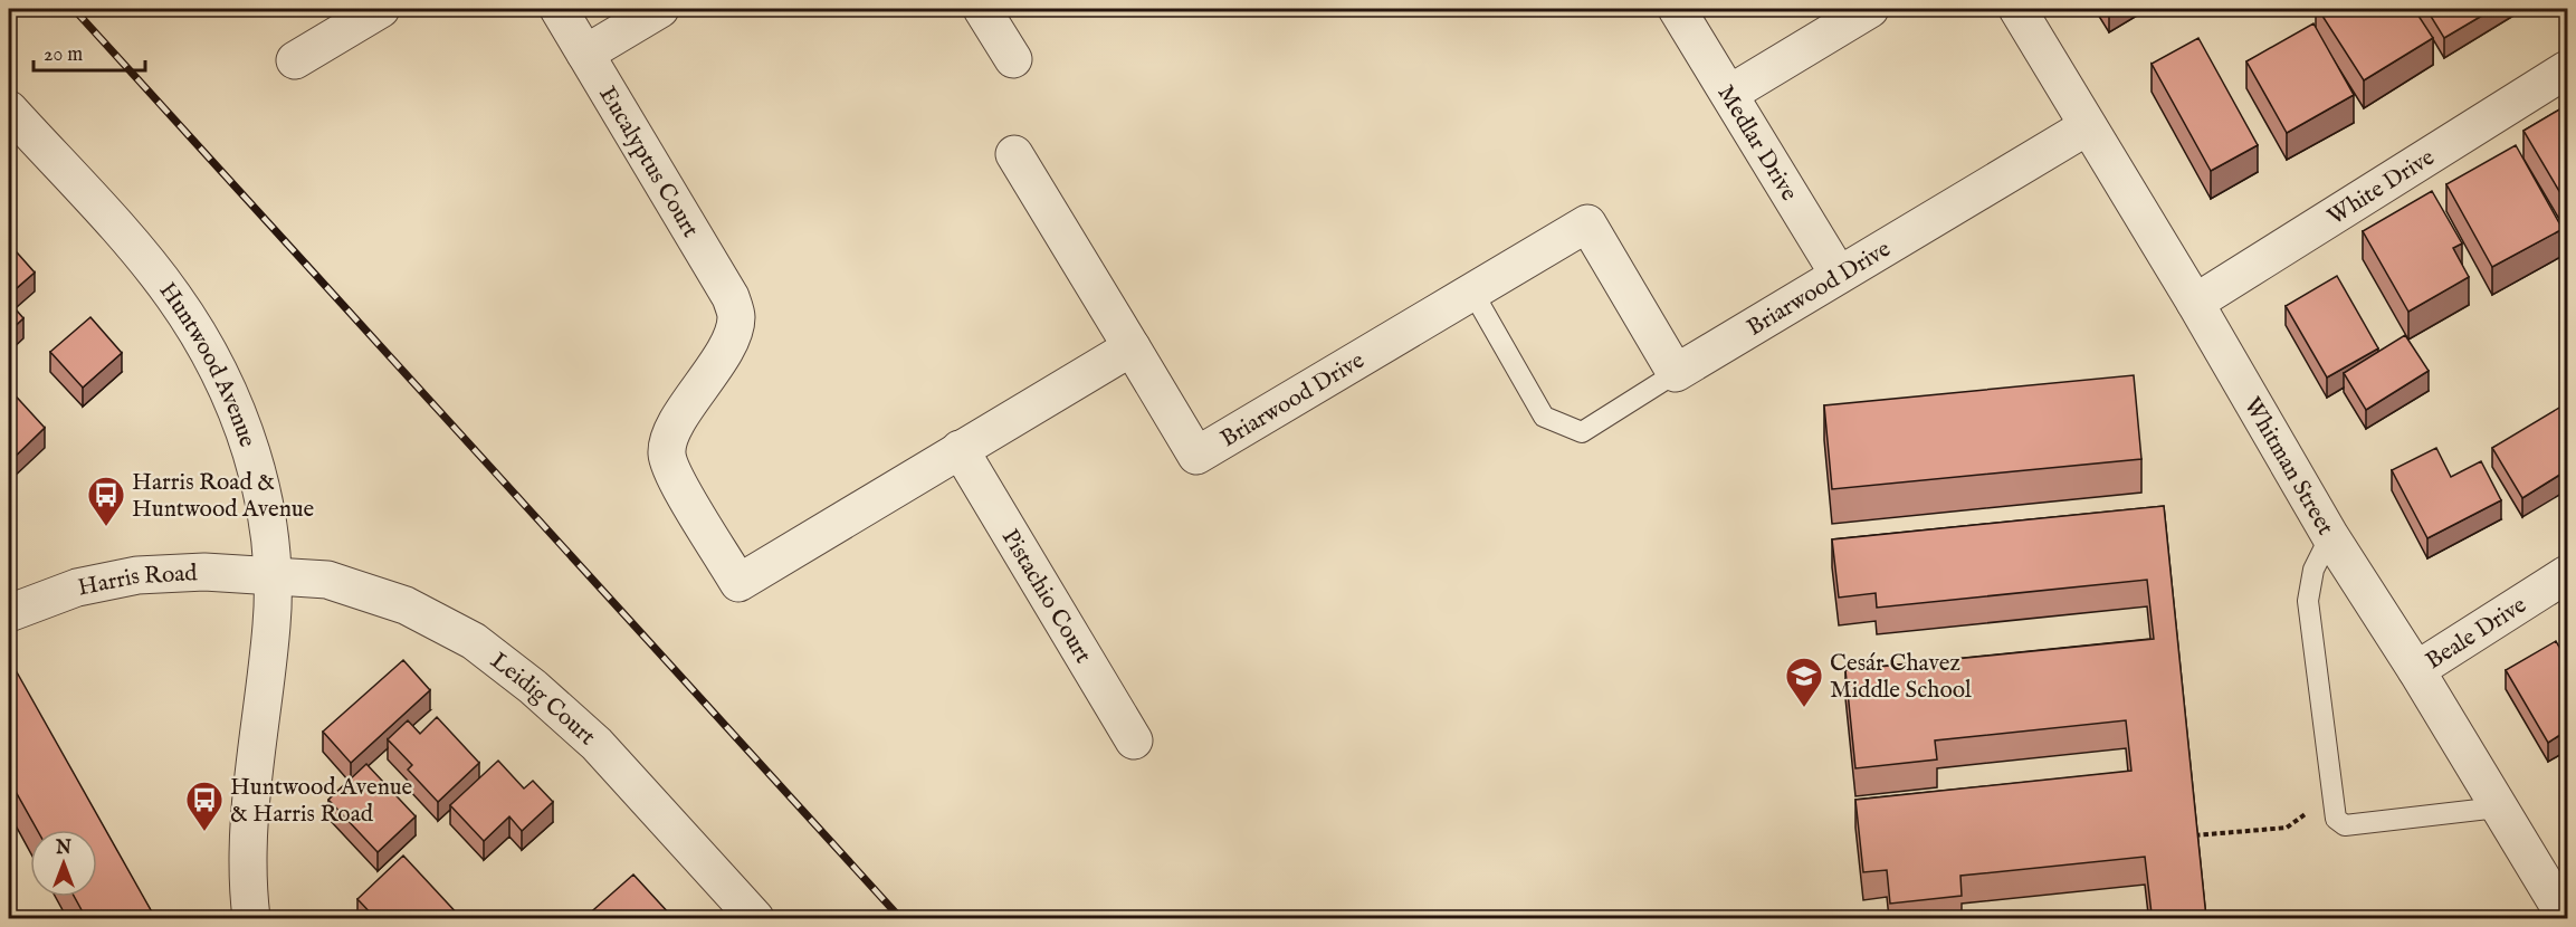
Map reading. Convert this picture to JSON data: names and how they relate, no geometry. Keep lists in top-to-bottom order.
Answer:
{
  "streets": {
    "street": [
      "Medlar Drive",
      "Eucalyptus Court",
      "White Drive",
      "Briarwood Drive",
      "Huntwood Avenue",
      "Whitman Street",
      "Harris Road",
      "Pistachio Court",
      "Beale Drive",
      "Leidig Court"
    ]
  },
  "crossings": [
    ["Medlar Drive", "Briarwood Drive"],
    ["Eucalyptus Court", "Pistachio Court"],
    ["White Drive", "Whitman Street"],
    ["Briarwood Drive", "Whitman Street"],
    ["Huntwood Avenue", "Harris Road"],
    ["Huntwood Avenue", "Leidig Court"],
    ["Whitman Street", "Beale Drive"],
    ["Harris Road", "Leidig Court"]
  ],
  "places": {
    "bus stop": ["Harris Road & Huntwood Avenue", "Huntwood Avenue & Harris Road"],
    "school or university": ["Cesár Chavez Middle School"]
  },
  "scale_bar": "20 m",
  "north": "top"
}
